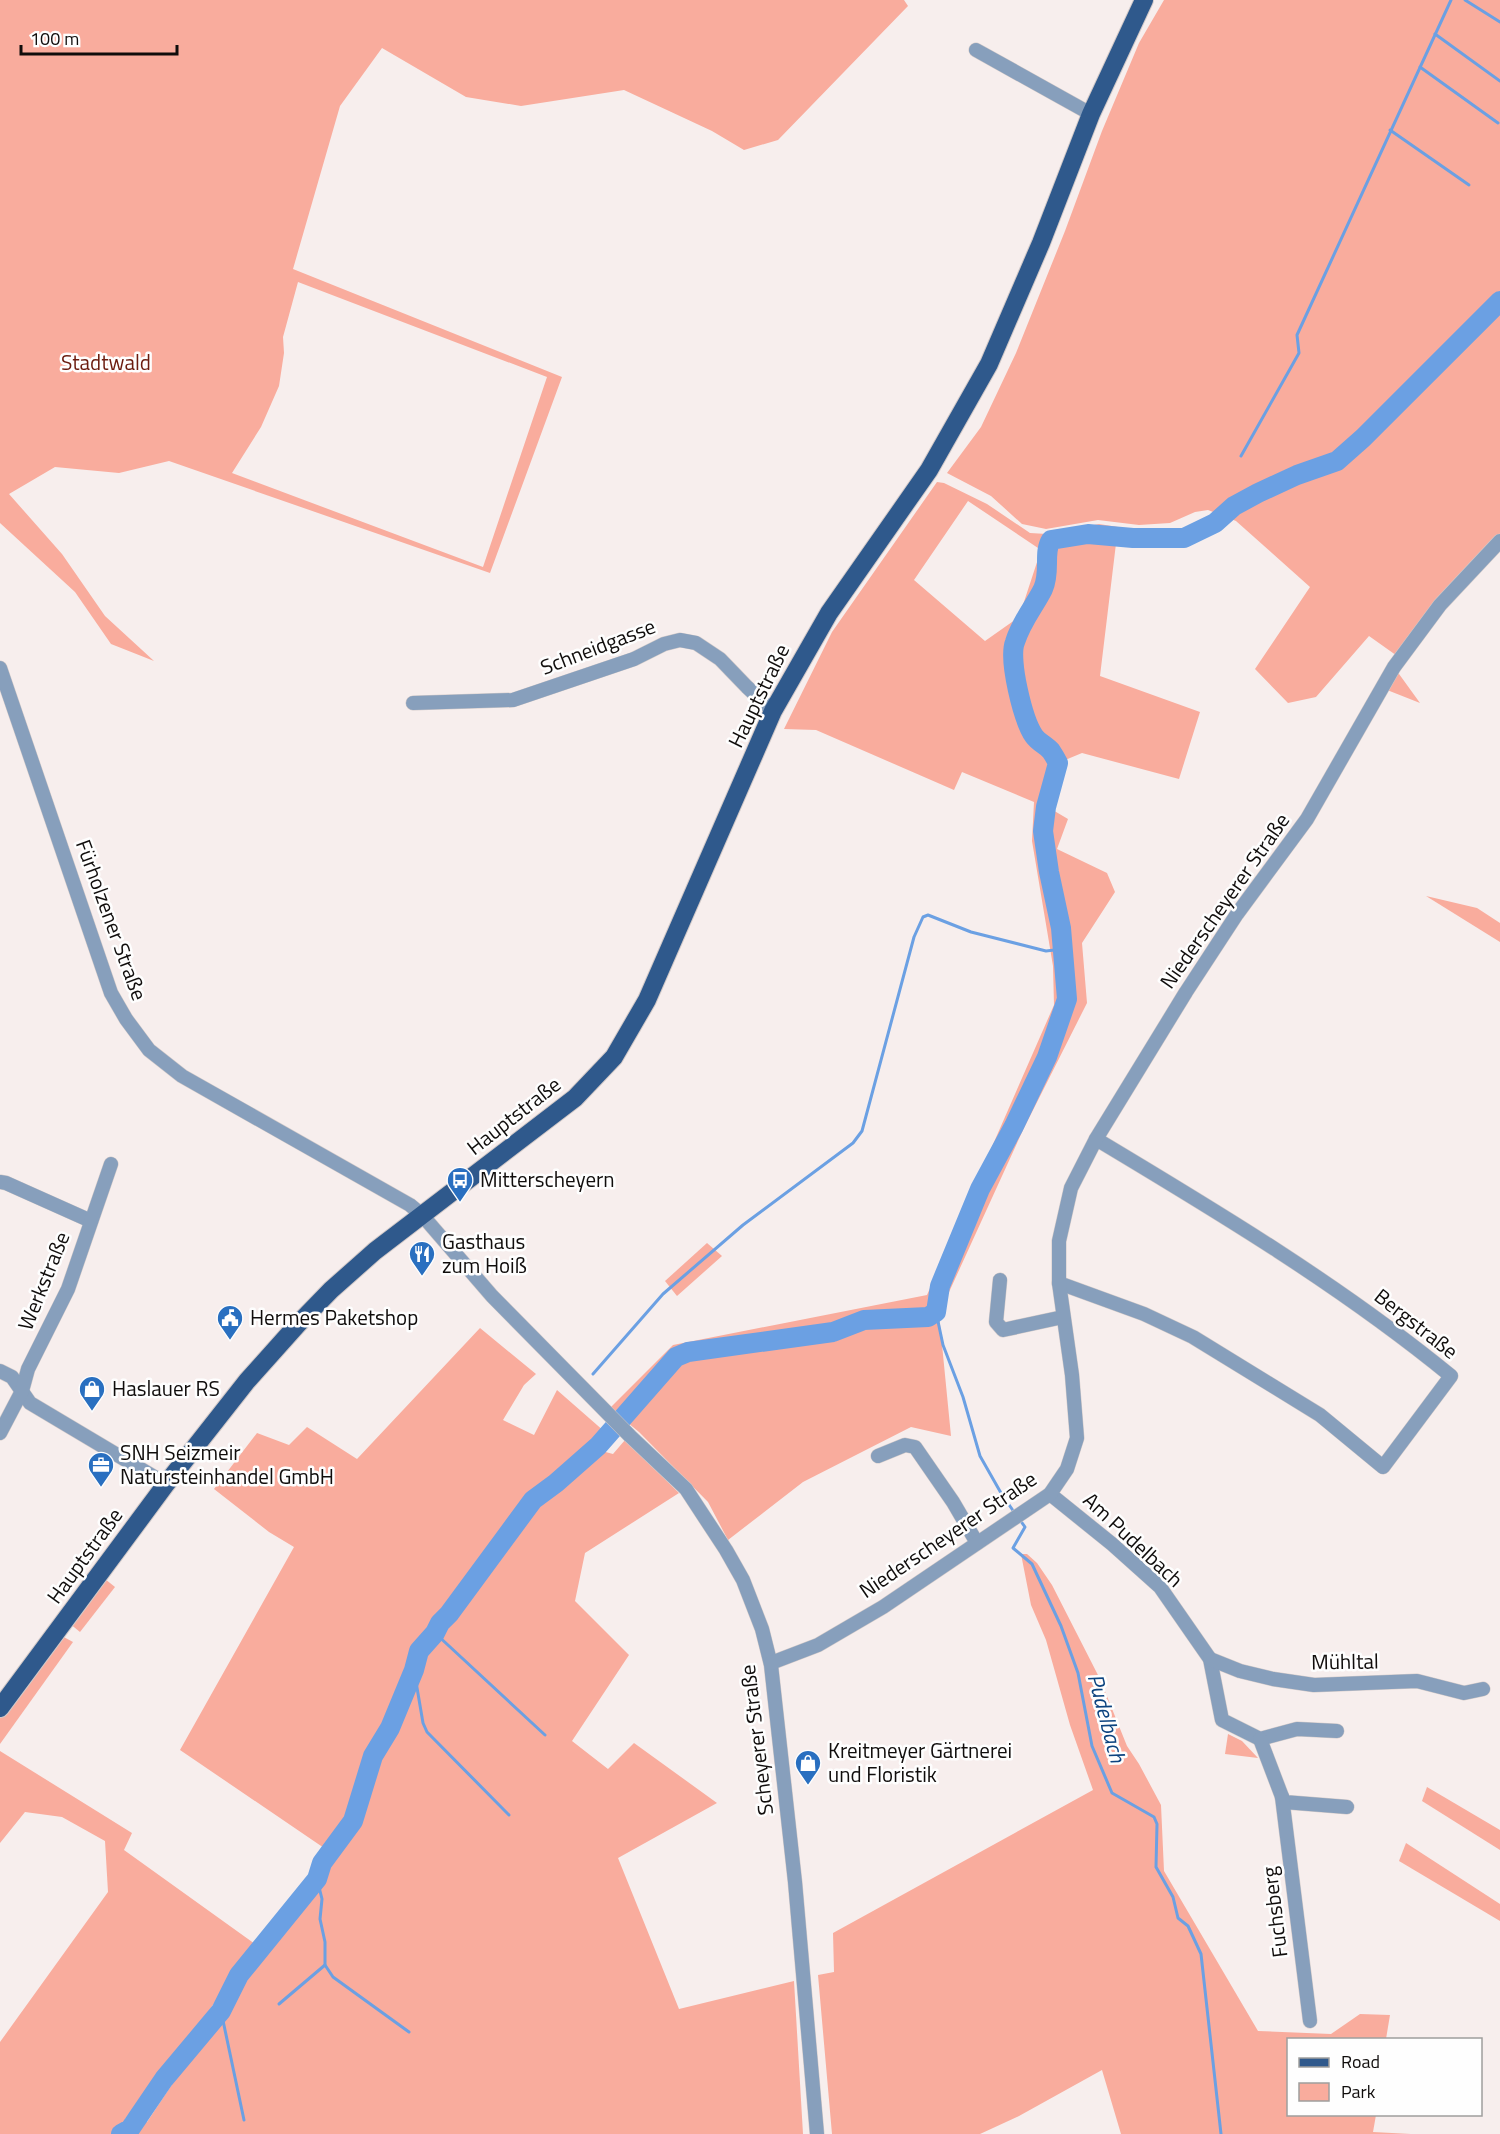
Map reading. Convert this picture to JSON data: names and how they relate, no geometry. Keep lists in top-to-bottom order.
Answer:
{
  "streets": {
    "main road": ["Hauptstraße"],
    "street": [
      "Schneidgasse",
      "Niederscheyerer Straße",
      "Fürholzener Straße",
      "Werkstraße",
      "Bergstraße",
      "Am Pudelbach",
      "Mühltal",
      "Scheyerer Straße",
      "Fuchsberg"
    ]
  },
  "crossings": [
    ["Schneidgasse", "Hauptstraße"],
    ["Hauptstraße", "Fürholzener Straße"],
    ["Hauptstraße", "Scheyerer Straße"],
    ["Niederscheyerer Straße", "Bergstraße"],
    ["Niederscheyerer Straße", "Am Pudelbach"],
    ["Niederscheyerer Straße", "Scheyerer Straße"],
    ["Fürholzener Straße", "Scheyerer Straße"],
    ["Am Pudelbach", "Mühltal"],
    ["Am Pudelbach", "Fuchsberg"]
  ],
  "water": ["Pudelbach"],
  "parks": ["Stadtwald"],
  "places": {
    "bus stop": ["Mitterscheyern"],
    "restaurant": ["Gasthaus zum Hoiß"],
    "public building": ["Hermes Paketshop"],
    "shop": ["Haslauer RS", "Kreitmeyer Gärtnerei und Floristik"],
    "office": ["SNH Seizmeir Natursteinhandel GmbH"]
  },
  "legend": ["Road", "Park"],
  "scale_bar": "100 m"
}
